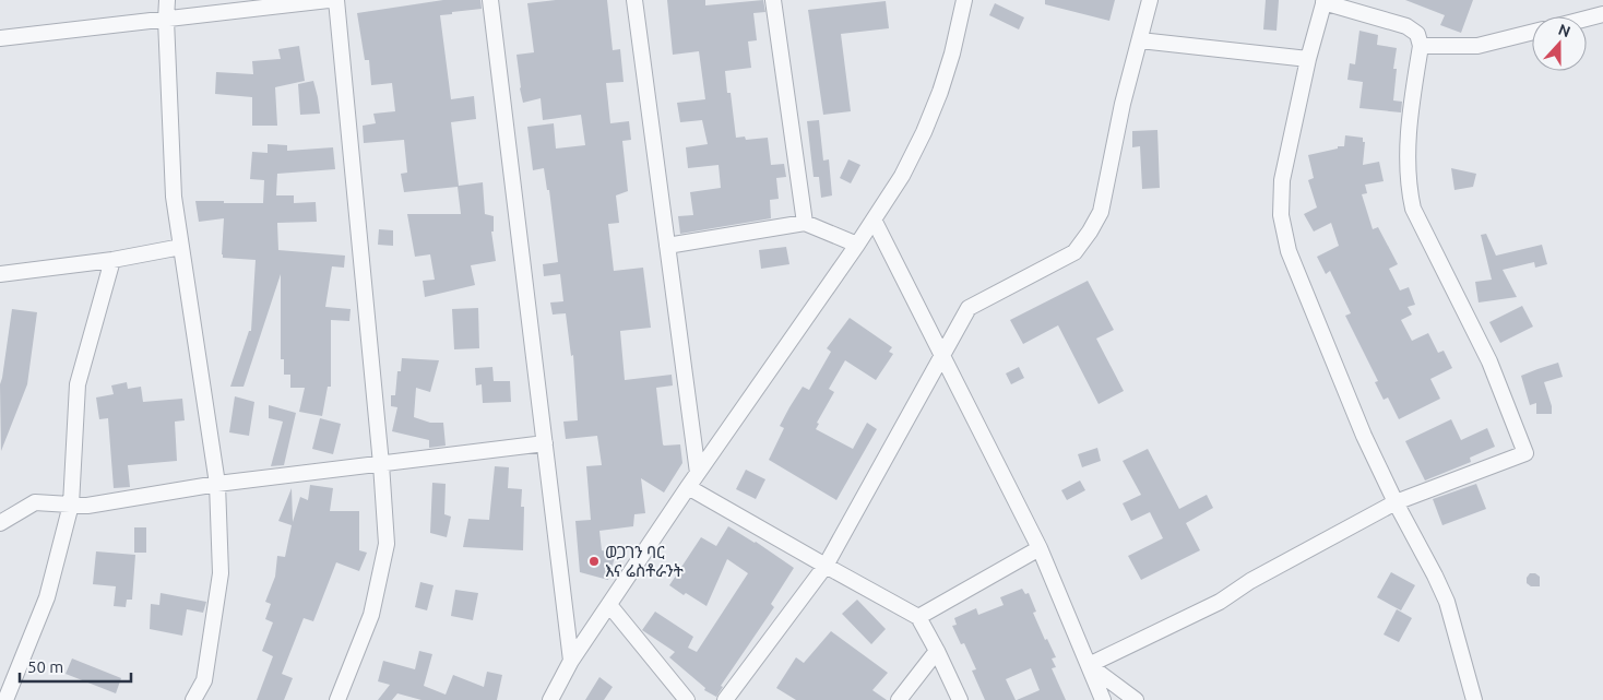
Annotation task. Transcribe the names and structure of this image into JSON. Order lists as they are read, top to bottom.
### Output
{
  "places": ["ወጋገን ባር እና ሬስቶራንት"],
  "scale_bar": "50 m",
  "north": "top"
}
